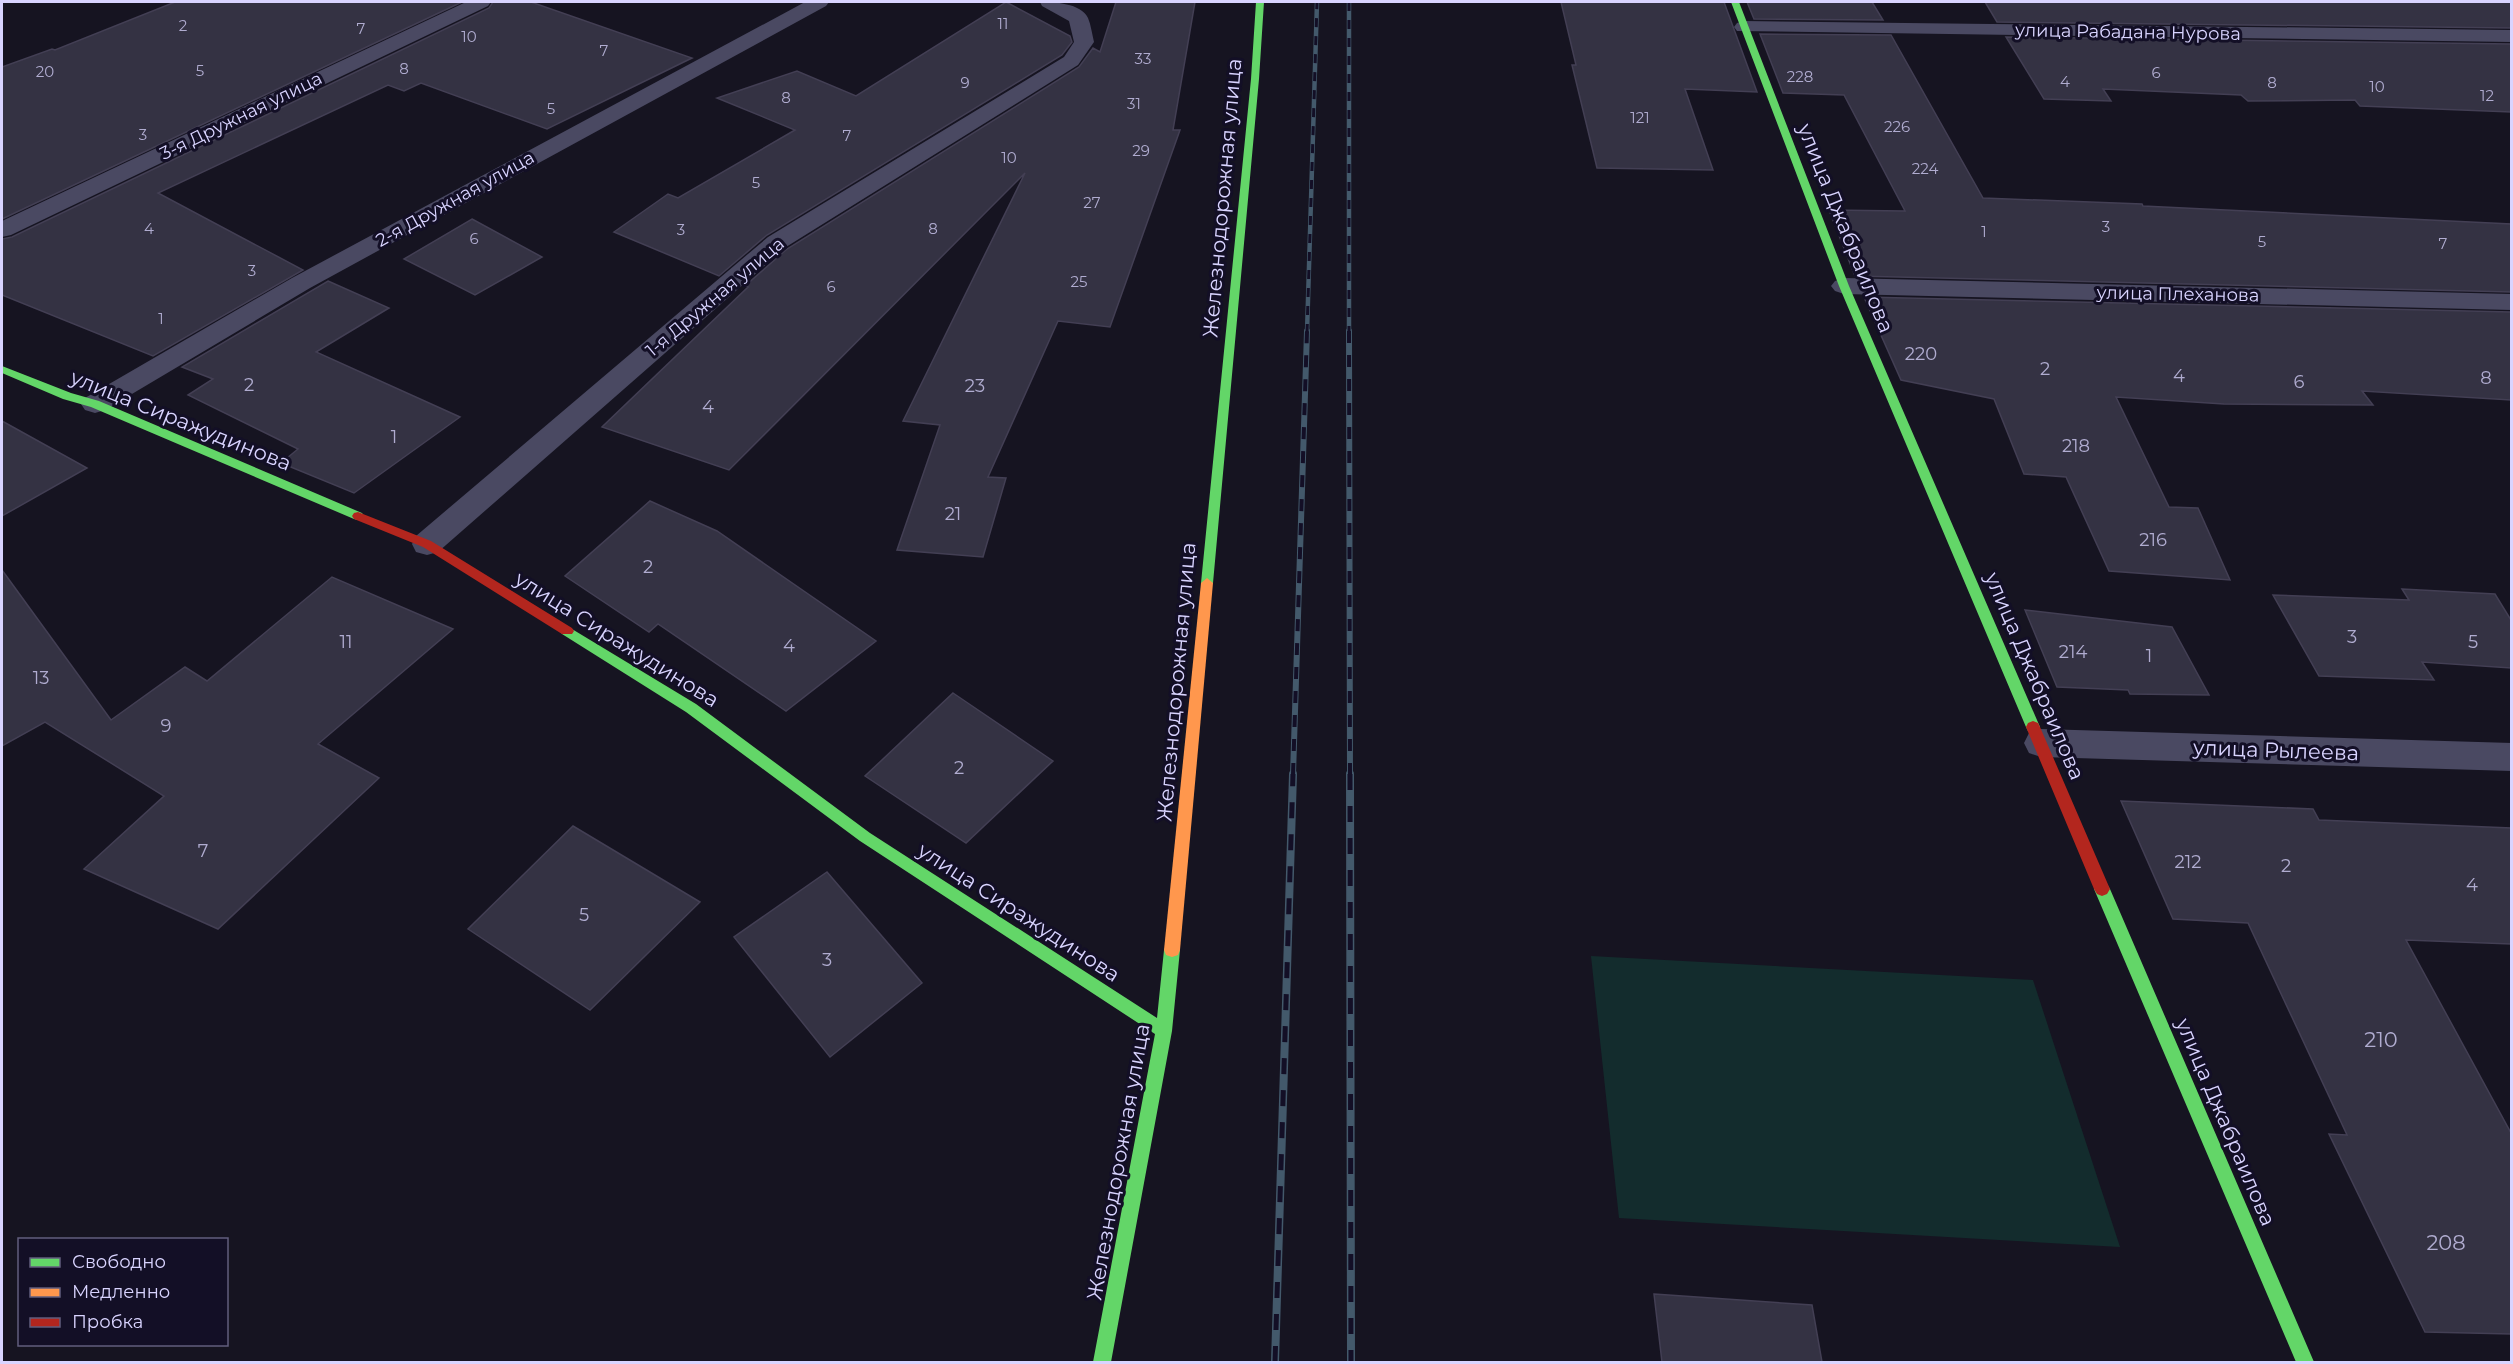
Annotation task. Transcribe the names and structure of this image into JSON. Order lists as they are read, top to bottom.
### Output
{
  "streets": {
    "street": [
      "улица Рабадана Нурова",
      "3-я Дружная улица",
      "Железнодорожная улица",
      "2-я Дружная улица",
      "улица Джабраилова",
      "улица Плеханова",
      "1-я Дружная улица",
      "улица Сиражудинова",
      "улица Рылеева"
    ]
  },
  "crossings": [
    ["улица Рабадана Нурова", "улица Джабраилова"],
    ["Железнодорожная улица", "улица Сиражудинова"],
    ["2-я Дружная улица", "улица Сиражудинова"],
    ["улица Джабраилова", "улица Плеханова"],
    ["улица Джабраилова", "улица Рылеева"],
    ["1-я Дружная улица", "улица Сиражудинова"]
  ],
  "house_numbers": [
    "11",
    "2",
    "7",
    "10",
    "7",
    "33",
    "8",
    "5",
    "20",
    "6",
    "228",
    "4",
    "9",
    "8",
    "10",
    "12",
    "8",
    "31",
    "5",
    "121",
    "226",
    "3",
    "7",
    "29",
    "10",
    "224",
    "5",
    "27",
    "3",
    "4",
    "8",
    "3",
    "1",
    "6",
    "5",
    "7",
    "3",
    "25",
    "6",
    "1",
    "220",
    "2",
    "4",
    "8",
    "6",
    "2",
    "23",
    "4",
    "1",
    "218",
    "21",
    "216",
    "2",
    "3",
    "11",
    "5",
    "4",
    "214",
    "1",
    "13",
    "9",
    "2",
    "7",
    "212",
    "2",
    "4",
    "5",
    "3",
    "210",
    "208"
  ],
  "legend": ["Свободно", "Медленно", "Пробка"]
}
